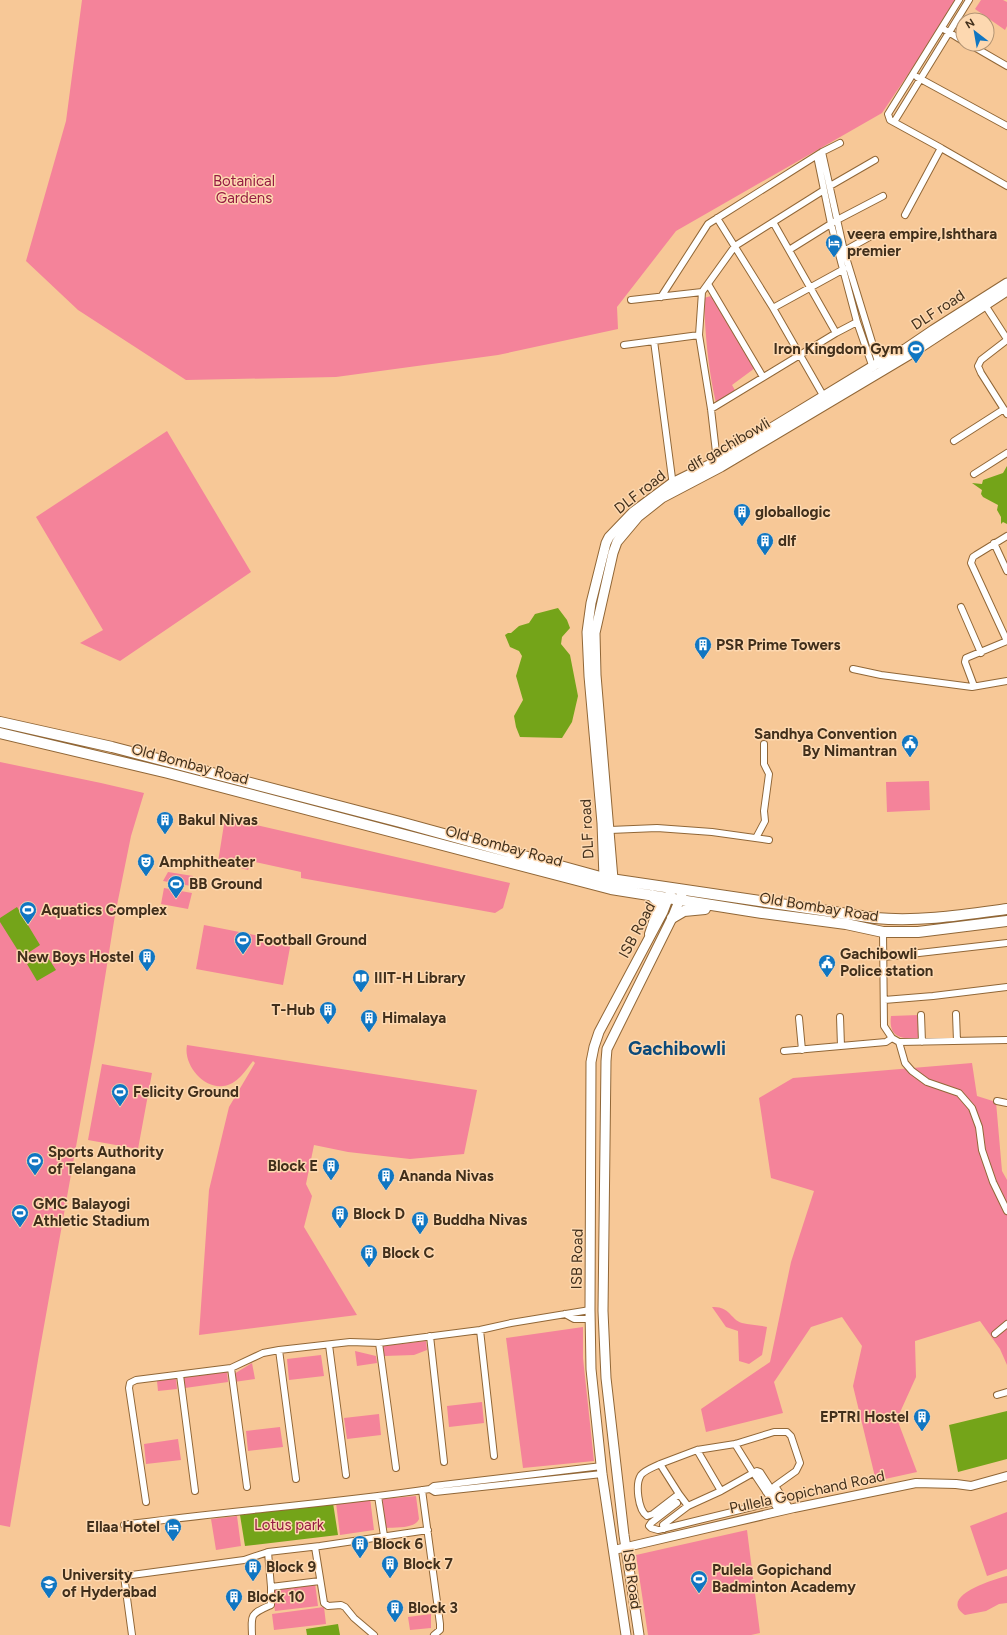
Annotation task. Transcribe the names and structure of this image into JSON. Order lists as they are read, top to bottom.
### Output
{
  "streets": {
    "main road": [
      "DLF road",
      "dlf gachibowli",
      "Old Bombay Road",
      "ISB Road"
    ],
    "street": ["Pullela Gopichand Road"]
  },
  "crossings": [
    ["DLF road", "dlf gachibowli"],
    ["DLF road", "Old Bombay Road"],
    ["dlf gachibowli", "Old Bombay Road"],
    ["Old Bombay Road", "ISB Road"],
    ["ISB Road", "Pullela Gopichand Road"]
  ],
  "districts": ["Gachibowli"],
  "parks": ["Botanical Gardens", "Lotus park"],
  "places": {
    "hotel": ["veera empire,Ishthara premier", "Ellaa Hotel"],
    "sports": [
      "Iron Kingdom Gym",
      "BB Ground",
      "Aquatics Complex",
      "Football Ground",
      "Felicity Ground",
      "Sports Authority of Telangana",
      "GMC Balayogi Athletic Stadium",
      "Pulela Gopichand Badminton Academy"
    ],
    "building": [
      "globallogic",
      "dlf",
      "PSR Prime Towers",
      "Bakul Nivas",
      "New Boys Hostel",
      "T-Hub",
      "Himalaya",
      "Block E",
      "Ananda Nivas",
      "Block D",
      "Buddha Nivas",
      "Block C",
      "EPTRI Hostel",
      "Block 6",
      "Block 7",
      "Block 9",
      "Block 10",
      "Block 3"
    ],
    "public building": ["Sandhya Convention By Nimantran", "Gachibowli Police station"],
    "theatre": ["Amphitheater"],
    "library": ["IIIT-H Library"],
    "school or university": ["University of Hyderabad"]
  },
  "north": "top left"
}
